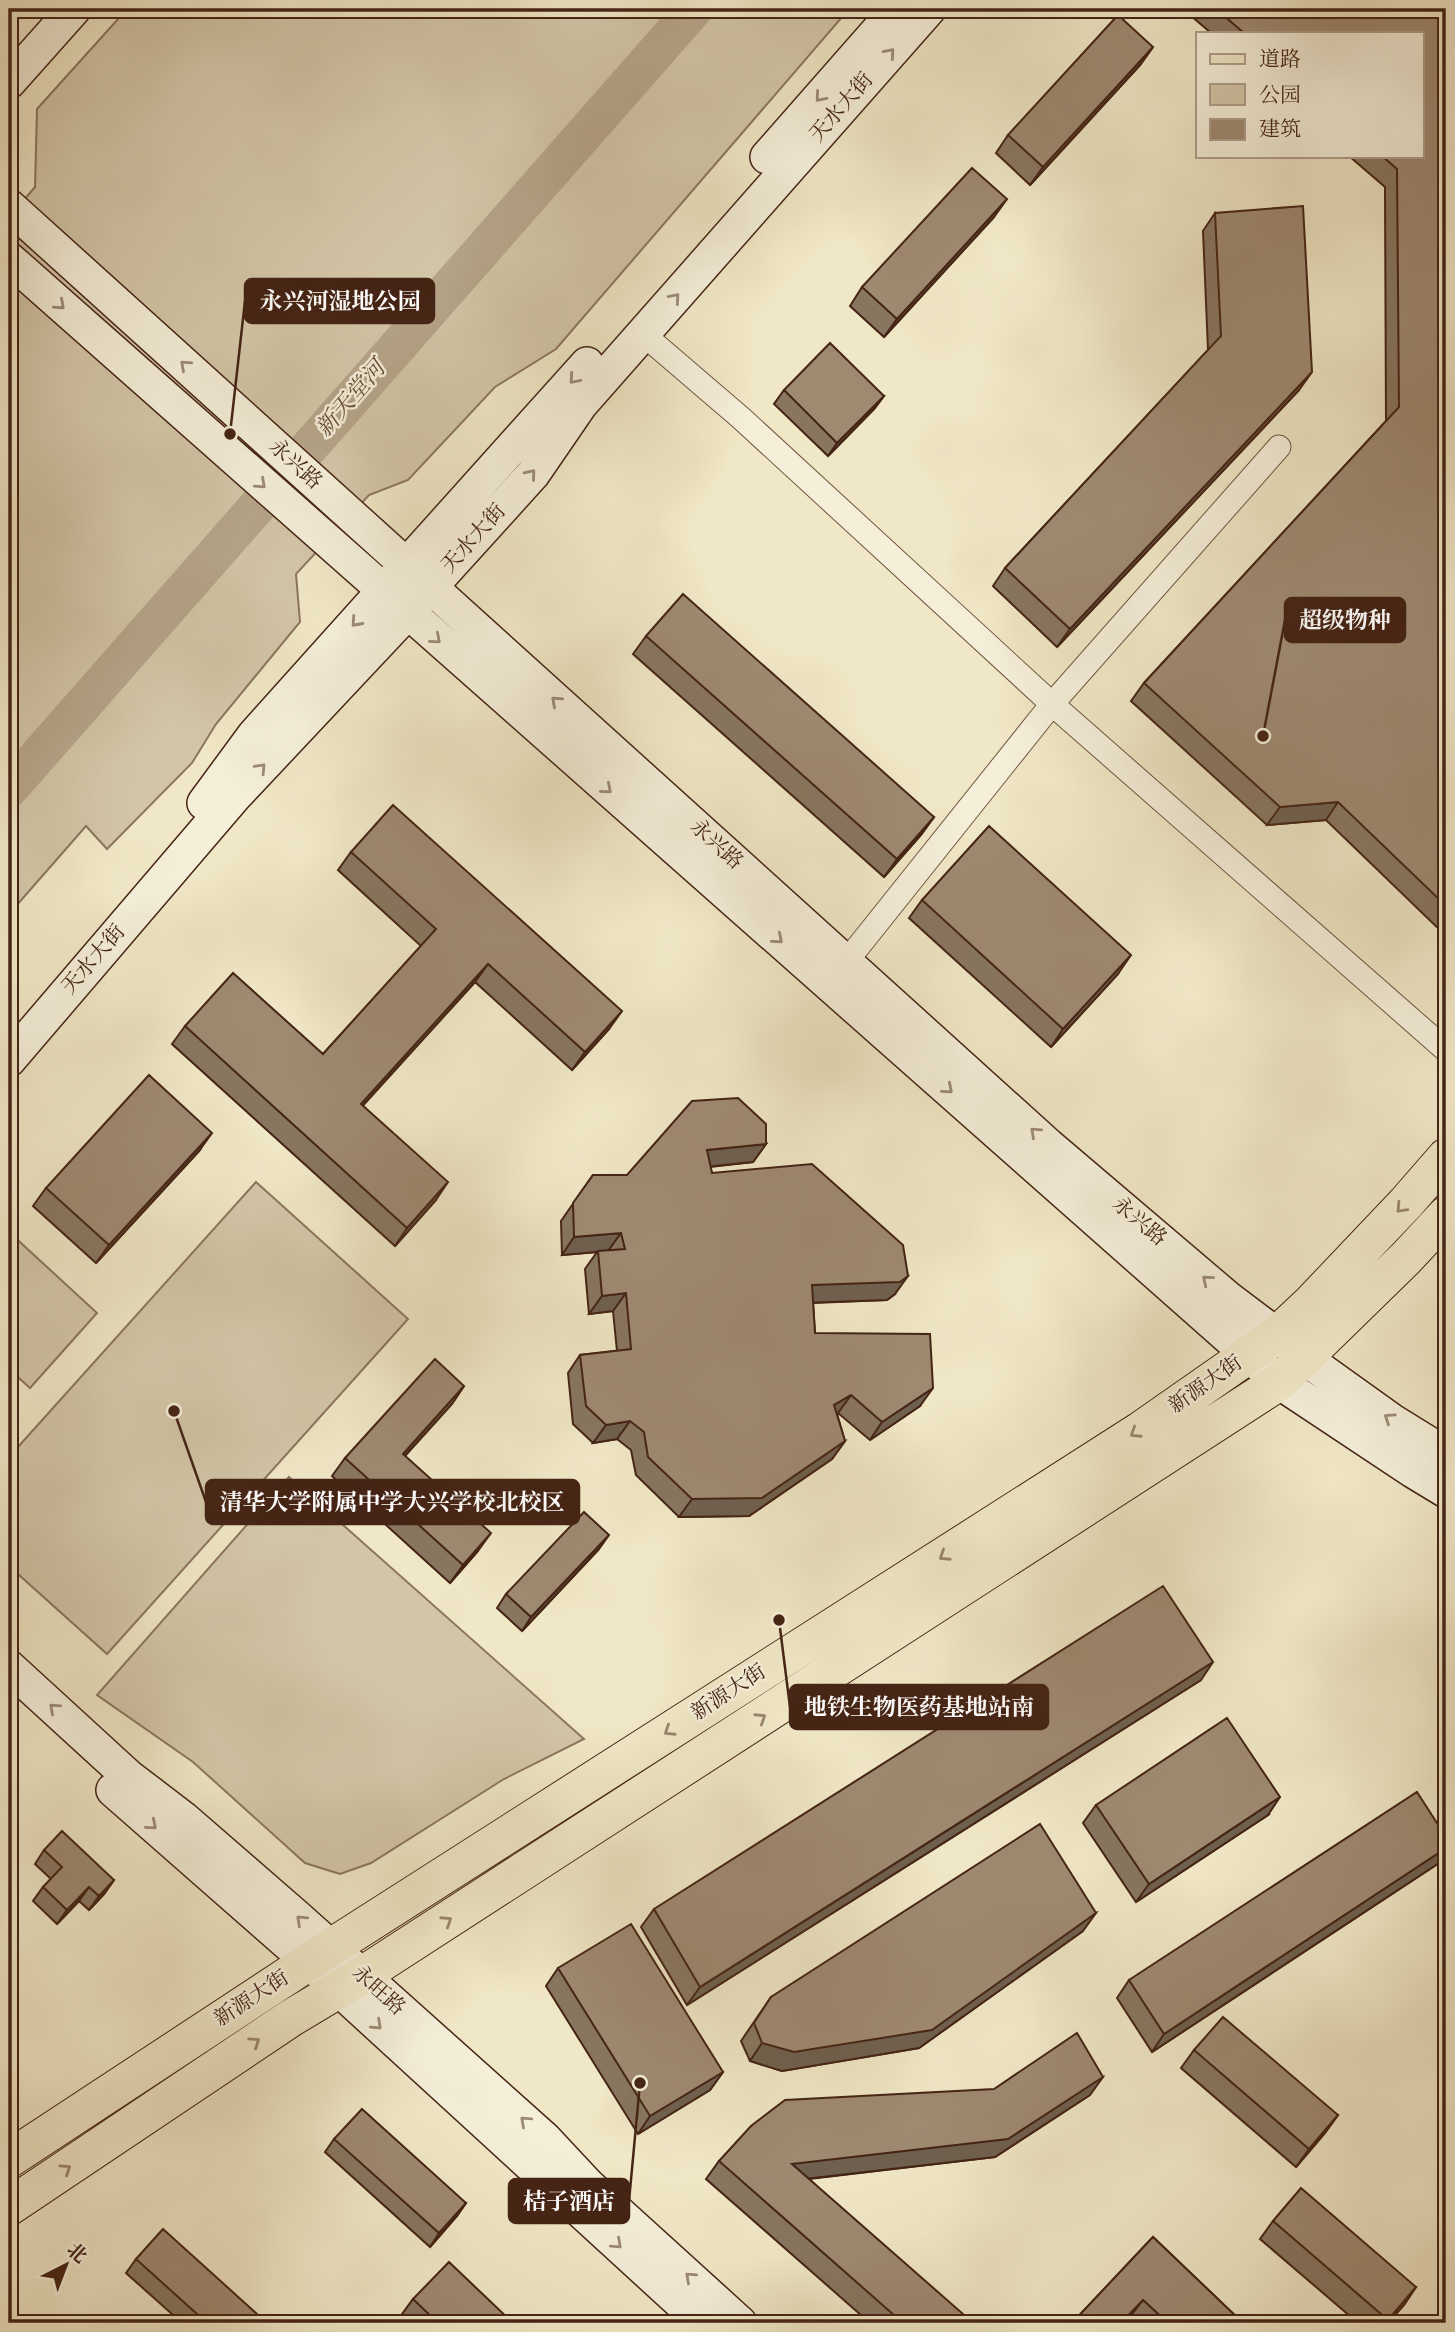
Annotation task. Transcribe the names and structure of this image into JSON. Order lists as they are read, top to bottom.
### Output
{
  "streets": {
    "main road": [
      "天水大街",
      "永兴路",
      "新源大街",
      "永旺路"
    ]
  },
  "crossings": [
    ["天水大街", "永兴路"],
    ["永兴路", "新源大街"],
    ["新源大街", "永旺路"]
  ],
  "water": ["新天堂河"],
  "places": [
    "永兴河湿地公园",
    "超级物种",
    "清华大学附属中学大兴学校北校区",
    "地铁生物医药基地站南",
    "桔子酒店"
  ],
  "legend": ["道路", "公园", "建筑"],
  "north": "top right"
}
